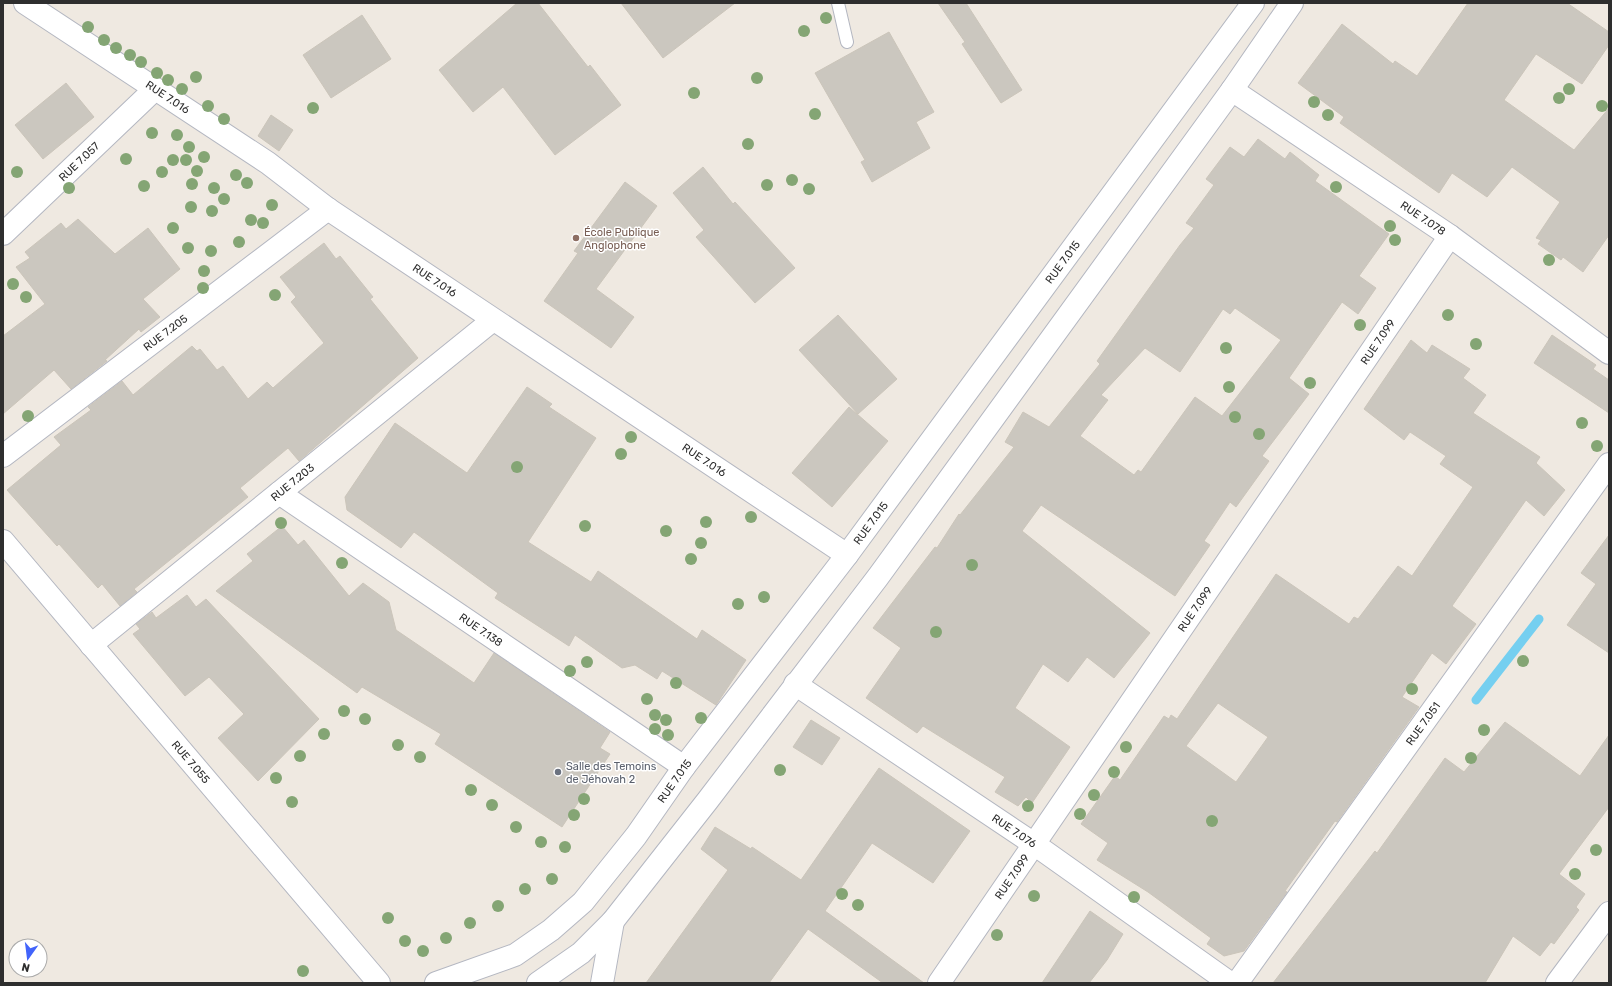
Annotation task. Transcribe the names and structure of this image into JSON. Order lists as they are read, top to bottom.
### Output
{
  "streets": {
    "street": [
      "RUE 7.016",
      "RUE 7.057",
      "RUE 7.078",
      "RUE 7.015",
      "RUE 7.205",
      "RUE 7.099",
      "RUE 7.203",
      "RUE 7.138",
      "RUE 7.051",
      "RUE 7.055",
      "RUE 7.076"
    ]
  },
  "crossings": [
    ["RUE 7.016", "RUE 7.057"],
    ["RUE 7.016", "RUE 7.015"],
    ["RUE 7.016", "RUE 7.205"],
    ["RUE 7.016", "RUE 7.203"],
    ["RUE 7.078", "RUE 7.099"],
    ["RUE 7.015", "RUE 7.138"],
    ["RUE 7.099", "RUE 7.076"],
    ["RUE 7.203", "RUE 7.138"],
    ["RUE 7.203", "RUE 7.055"]
  ],
  "places": ["École Publique Anglophone", "Salle des Temoins de Jéhovah 2"],
  "north": "bottom"
}
